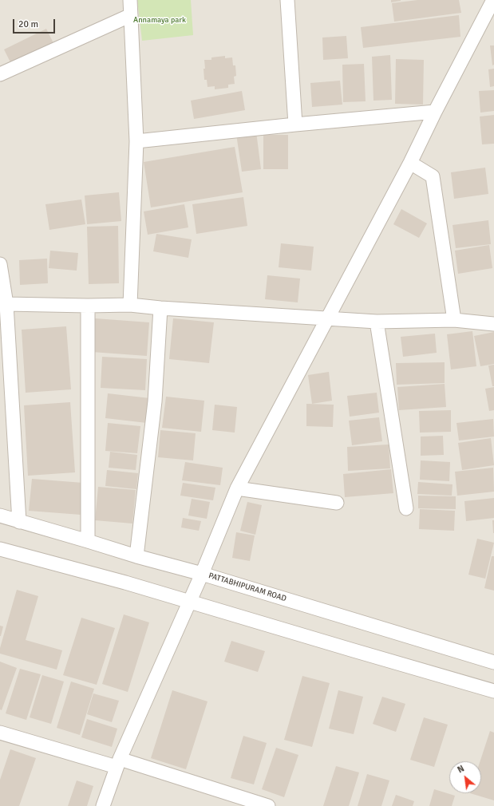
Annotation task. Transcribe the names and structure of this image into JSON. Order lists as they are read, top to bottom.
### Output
{
  "streets": {
    "street": ["PATTABHIPURAM ROAD"]
  },
  "parks": ["Annamaya park"],
  "scale_bar": "20 m",
  "north": "top left"
}
